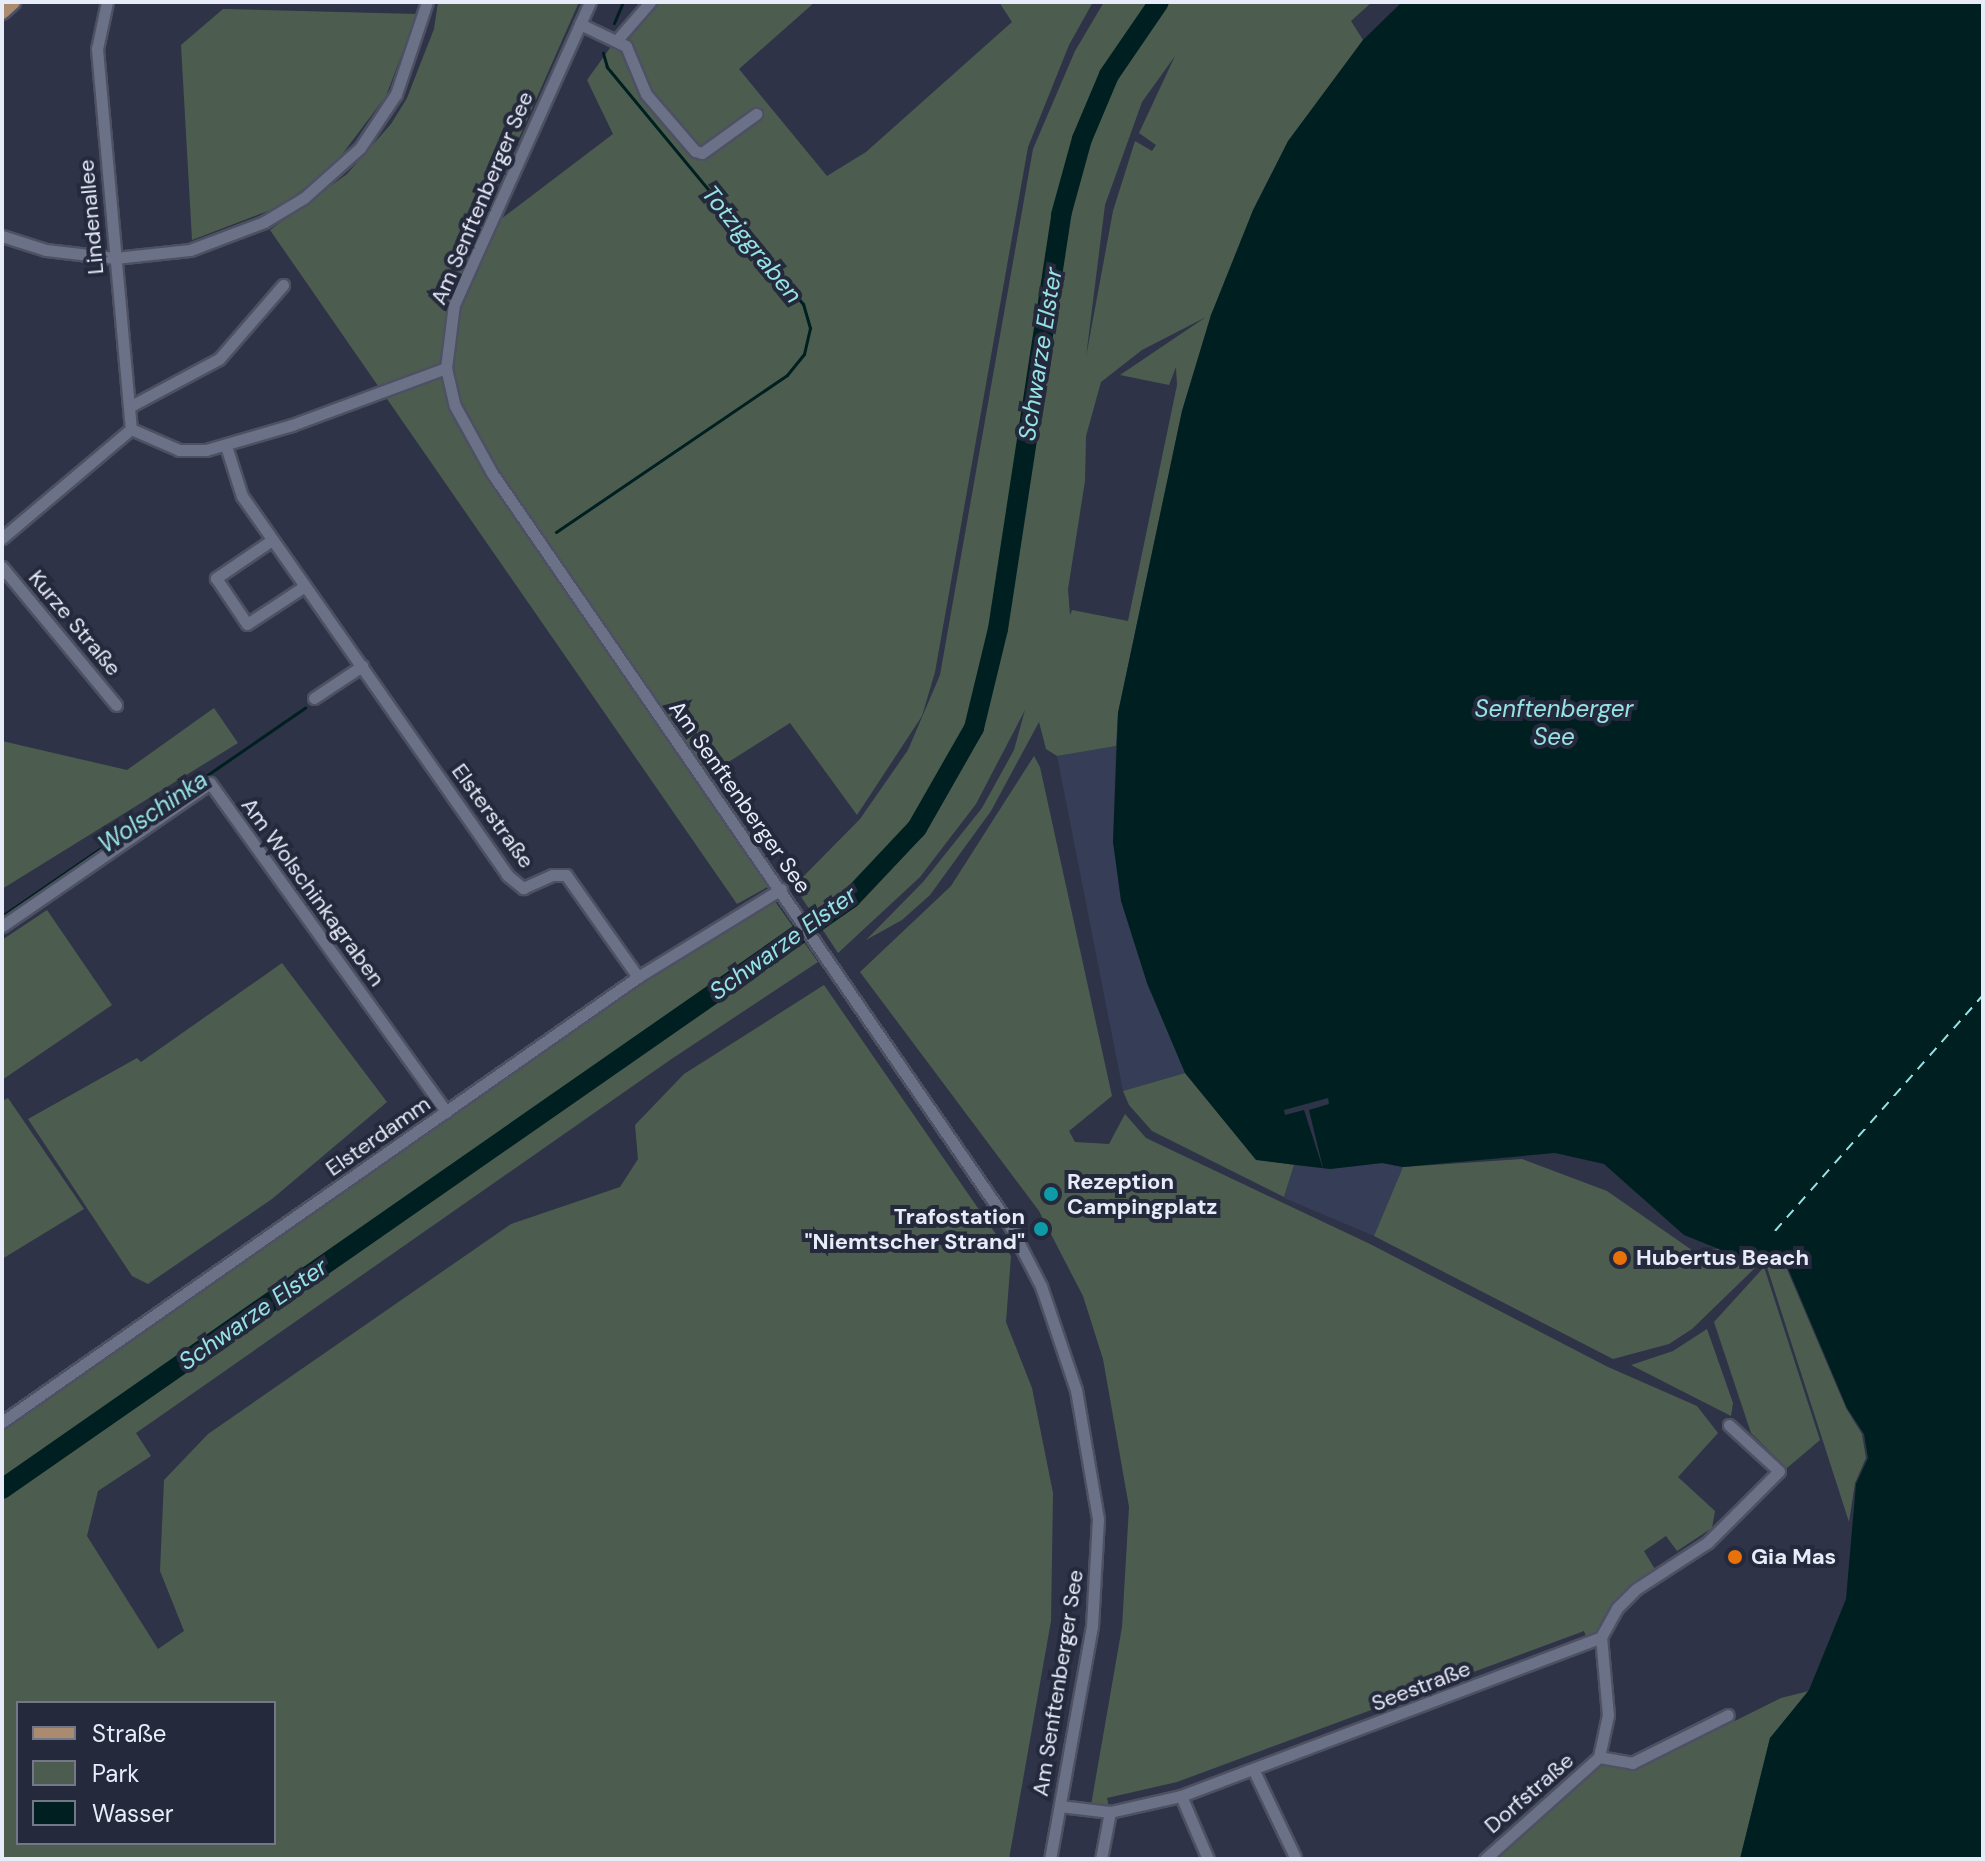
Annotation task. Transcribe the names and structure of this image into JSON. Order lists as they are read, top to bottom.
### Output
{
  "streets": {
    "street": [
      "Am Senftenberger See",
      "Lindenallee",
      "Kurze Straße",
      "Elsterstraße",
      "Am Wolschinkagraben",
      "Elsterdamm",
      "Seestraße",
      "Dorfstraße"
    ]
  },
  "crossings": [
    ["Am Senftenberger See", "Elsterdamm"],
    ["Am Senftenberger See", "Seestraße"],
    ["Elsterstraße", "Elsterdamm"],
    ["Am Wolschinkagraben", "Elsterdamm"],
    ["Seestraße", "Dorfstraße"]
  ],
  "water": [
    "Totziggraben",
    "Schwarze Elster",
    "Senftenberger See",
    "Wolschinka"
  ],
  "places": [
    "Rezeption Campingplatz",
    "Trafostation \"Niemtscher Strand\"",
    "Hubertus Beach",
    "Gia Mas"
  ],
  "legend": ["Straße", "Park", "Wasser"]
}
